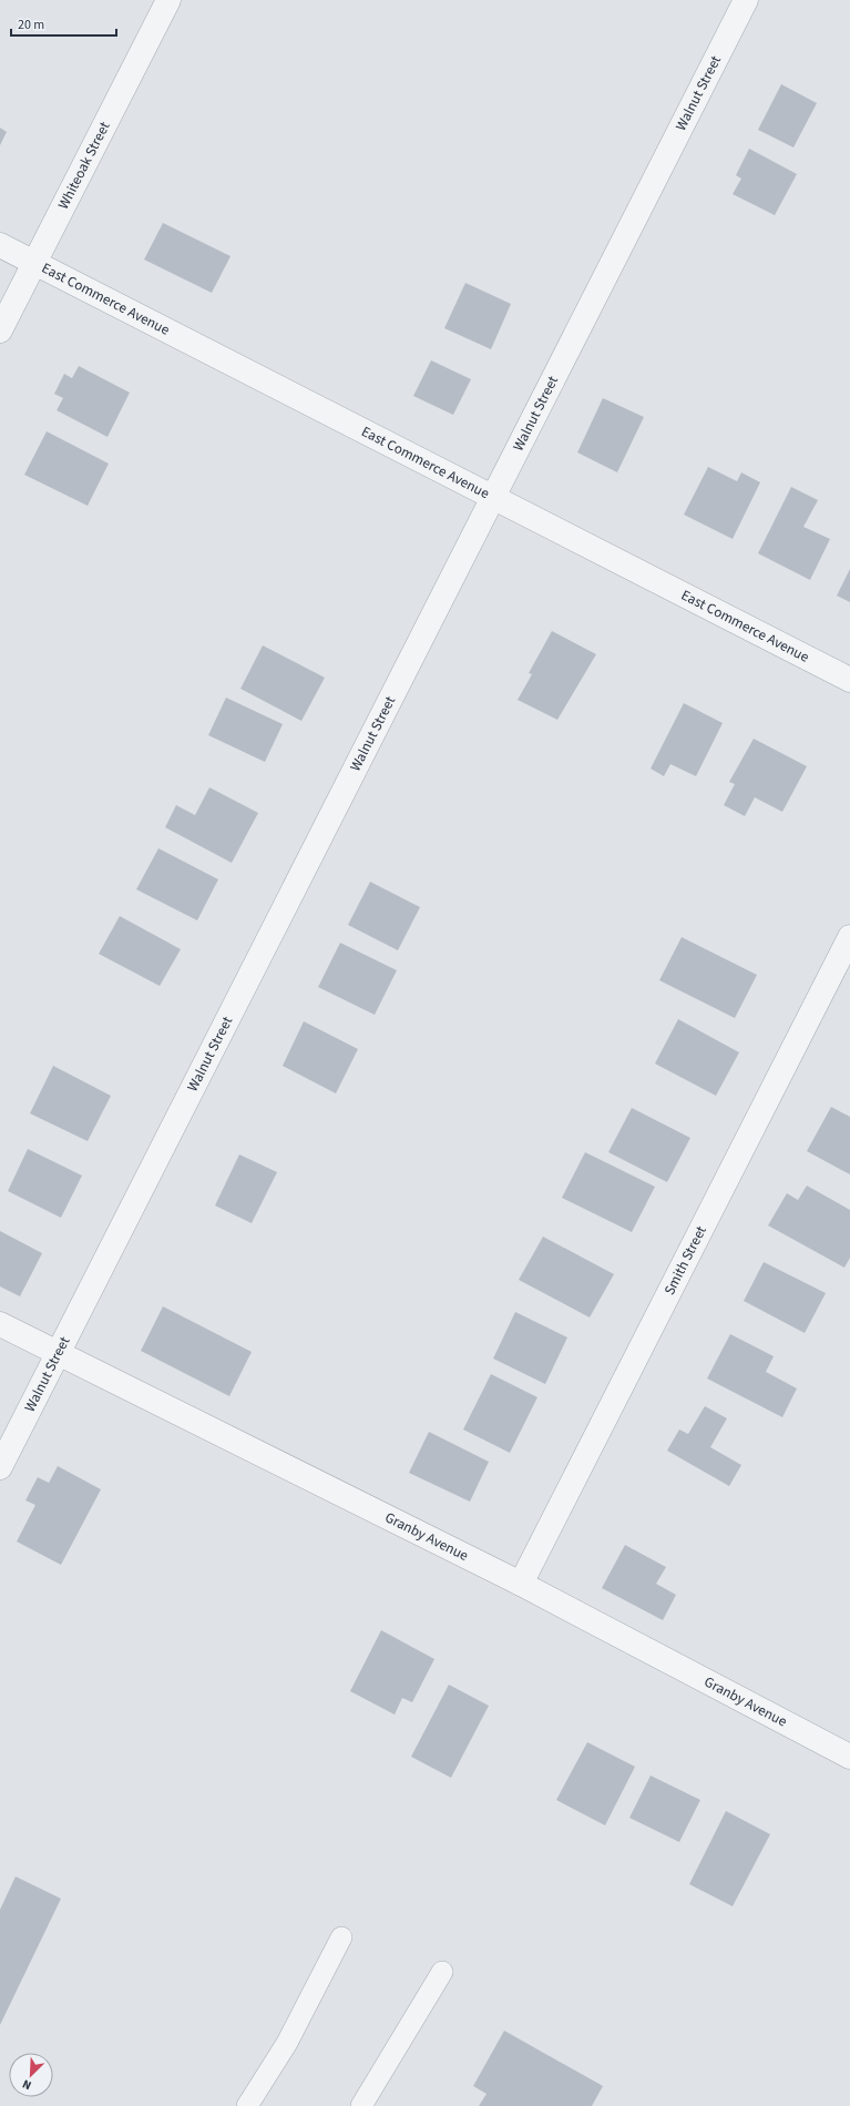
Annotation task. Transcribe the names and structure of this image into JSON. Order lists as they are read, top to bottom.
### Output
{
  "streets": {
    "street": [
      "Walnut Street",
      "Whiteoak Street",
      "East Commerce Avenue",
      "Smith Street",
      "Granby Avenue"
    ]
  },
  "crossings": [
    ["Walnut Street", "East Commerce Avenue"],
    ["Walnut Street", "Granby Avenue"],
    ["Whiteoak Street", "East Commerce Avenue"],
    ["Smith Street", "Granby Avenue"]
  ],
  "scale_bar": "20 m",
  "north": "bottom left"
}
